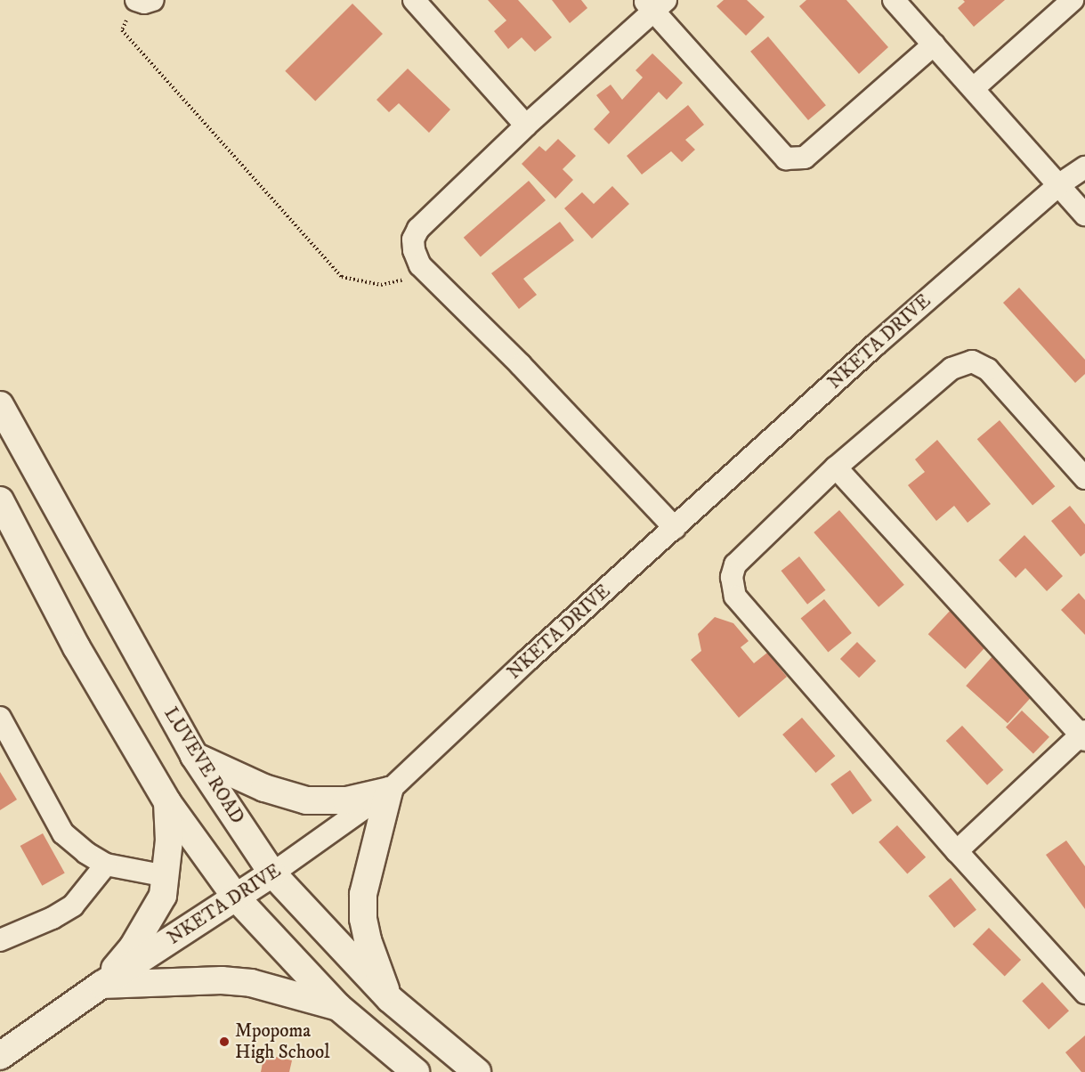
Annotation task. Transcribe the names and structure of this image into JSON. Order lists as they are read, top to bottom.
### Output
{
  "streets": {
    "street": ["NKETA DRIVE", "LUVEVE ROAD"]
  },
  "crossings": [
    ["NKETA DRIVE", "LUVEVE ROAD"]
  ],
  "places": ["Mpopoma High School"]
}
